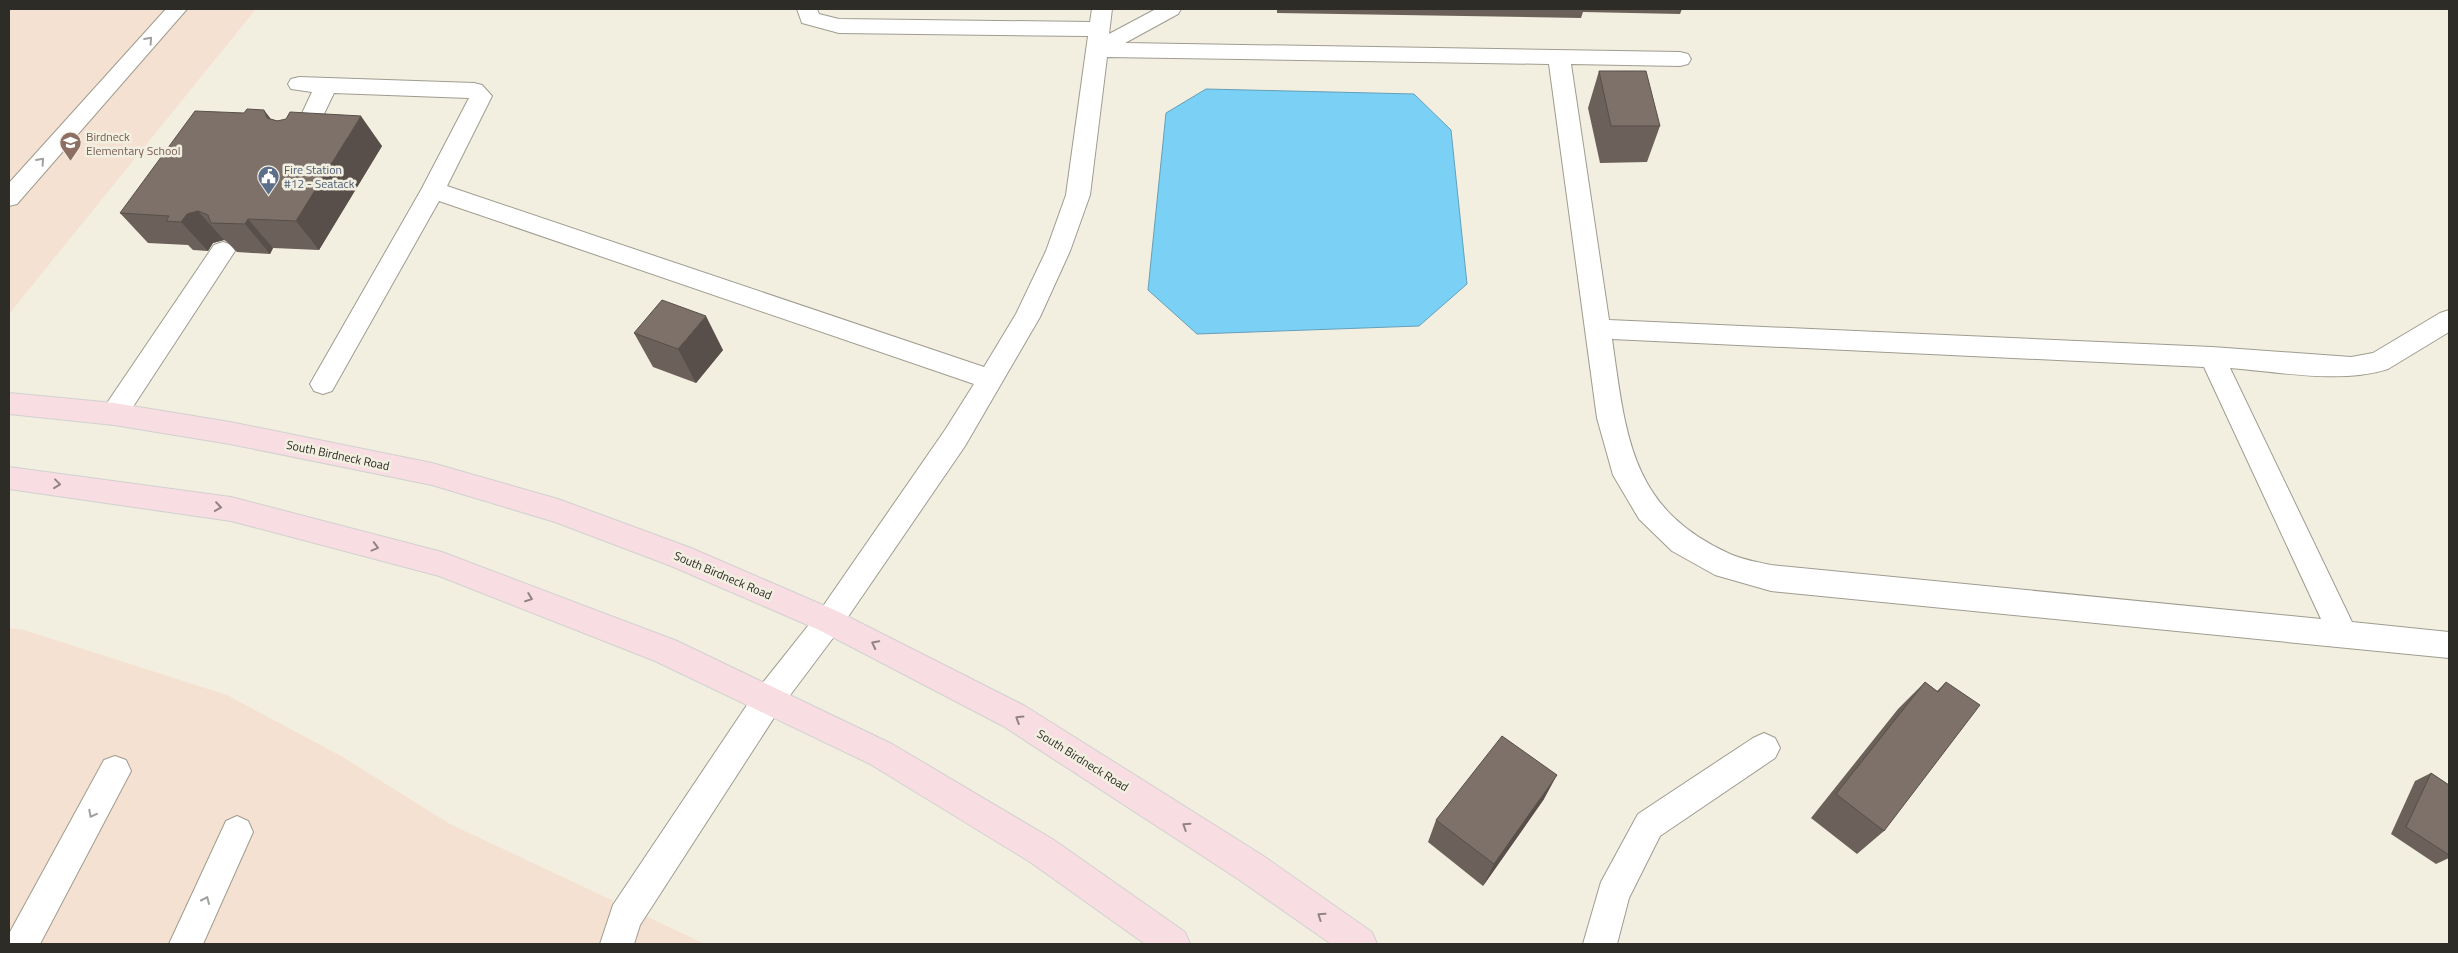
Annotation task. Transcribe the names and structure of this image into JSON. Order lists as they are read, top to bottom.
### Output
{
  "streets": {
    "main road": ["South Birdneck Road"]
  },
  "places": {
    "school or university": ["Birdneck Elementary School"],
    "public building": ["Fire Station #12 - Seatack"]
  }
}
